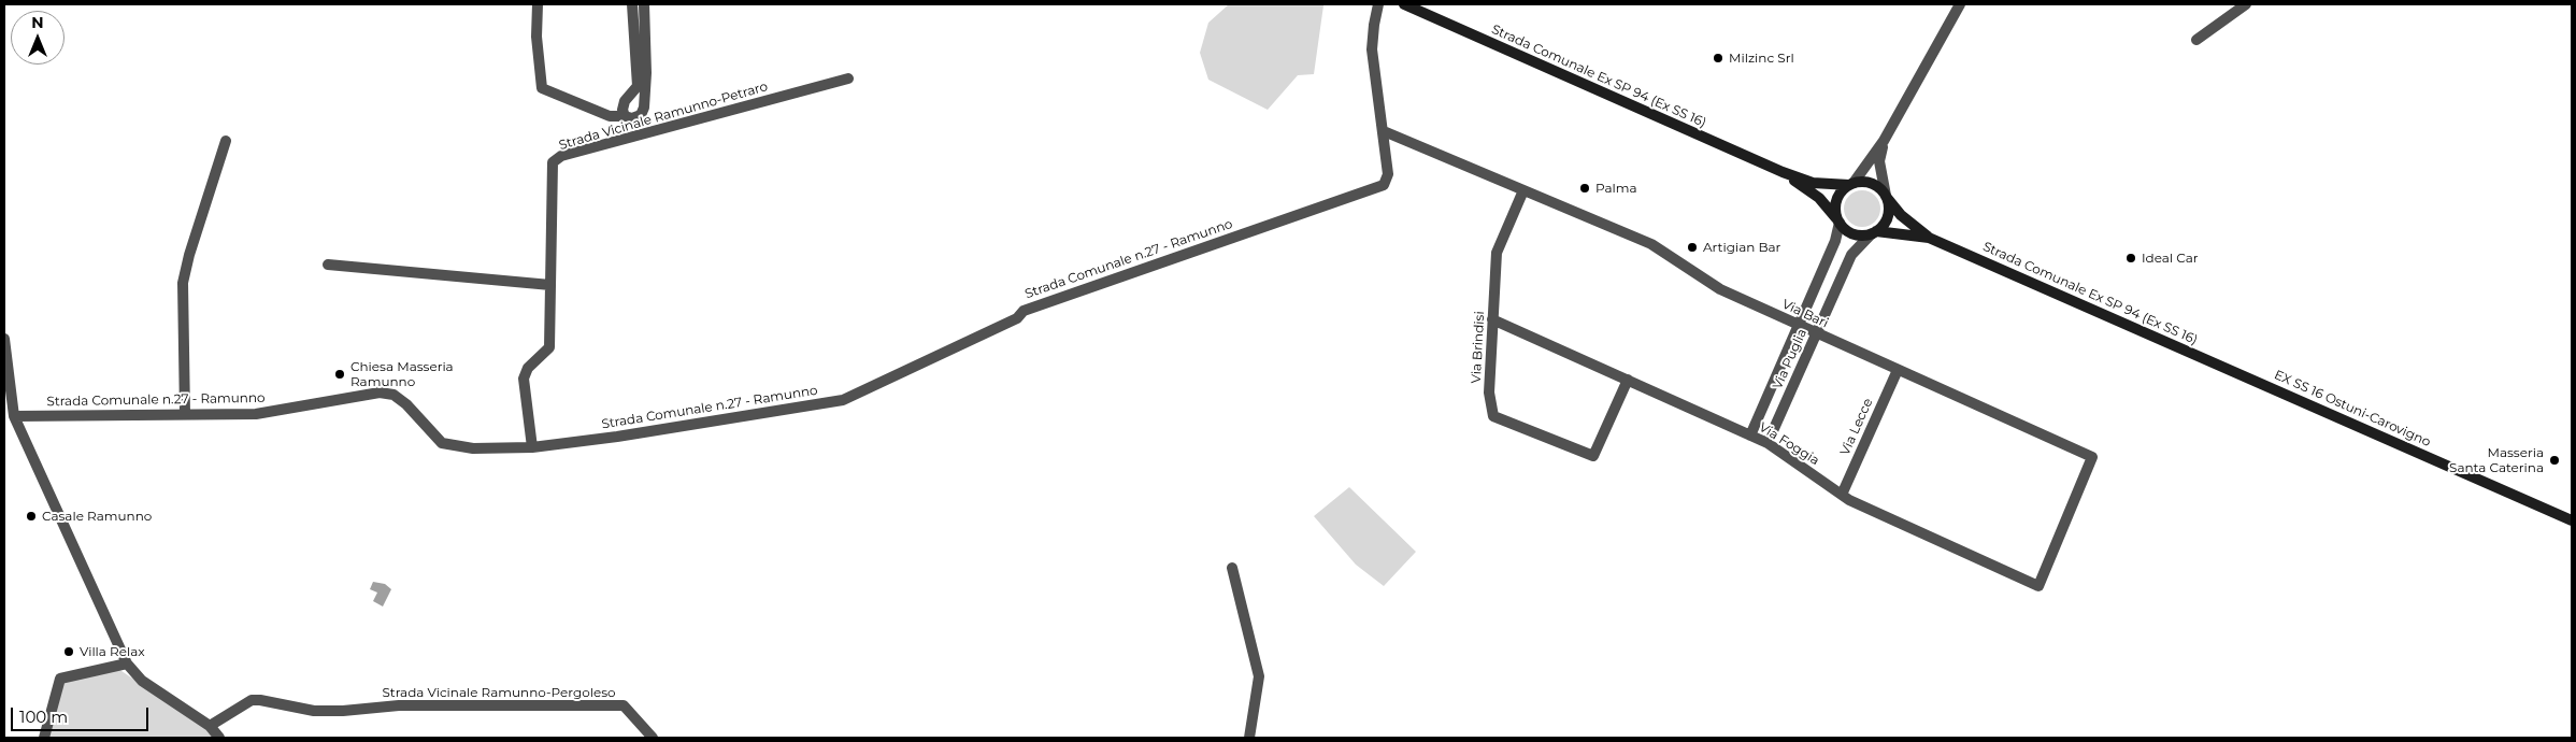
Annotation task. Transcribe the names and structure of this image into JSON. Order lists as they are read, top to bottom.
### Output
{
  "streets": {
    "main road": ["Strada Comunale Ex SP 94 (Ex SS 16)", "EX SS 16 Ostuni-Carovigno"],
    "street": [
      "Strada Vicinale Ramunno-Petraro",
      "Strada Comunale n.27 - Ramunno",
      "Via Bari",
      "Via Brindisi",
      "Via Puglia",
      "Via Lecce",
      "Via Foggia",
      "Strada Vicinale Ramunno-Pergoleso"
    ]
  },
  "crossings": [
    ["Strada Comunale Ex SP 94 (Ex SS 16)", "Via Puglia"],
    ["Strada Comunale Ex SP 94 (Ex SS 16)", "EX SS 16 Ostuni-Carovigno"],
    ["Strada Vicinale Ramunno-Petraro", "Strada Comunale n.27 - Ramunno"],
    ["Strada Comunale n.27 - Ramunno", "Via Bari"],
    ["Via Bari", "Via Brindisi"],
    ["Via Bari", "Via Puglia"],
    ["Via Bari", "Via Lecce"],
    ["Via Bari", "Via Foggia"],
    ["Via Brindisi", "Via Foggia"],
    ["Via Puglia", "Via Foggia"],
    ["Via Lecce", "Via Foggia"]
  ],
  "places": [
    "Milzinc Srl",
    "Palma",
    "Artigian Bar",
    "Ideal Car",
    "Chiesa Masseria Ramunno",
    "Masseria Santa Caterina",
    "Casale Ramunno",
    "Villa Relax"
  ],
  "scale_bar": "100 m",
  "north": "top"
}
